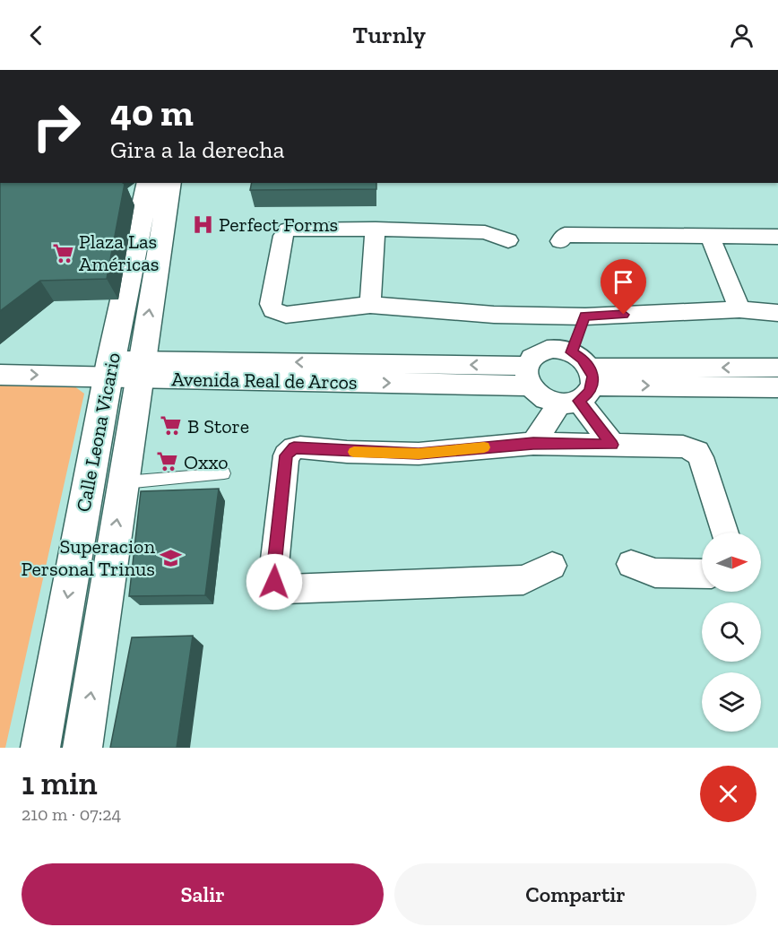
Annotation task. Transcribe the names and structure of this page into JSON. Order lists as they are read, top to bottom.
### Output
{
  "streets": {
    "main road": ["Calle Leona Vicario"],
    "street": ["Avenida Real de Arcos"]
  },
  "crossings": [
    ["Avenida Real de Arcos", "Calle Leona Vicario"]
  ],
  "places": {
    "hospital": ["Perfect Forms"],
    "supermarket": ["Plaza Las Américas", "B Store", "Oxxo"],
    "school or university": ["Superacion Personal Trinus"]
  },
  "north": "right",
  "page": {
    "header": "Turnly",
    "turn": ["40 m", "Gira a la derecha"],
    "heading": ["1 min", "210 m · 07:24"],
    "buttons": ["Salir", "Compartir"]
  }
}
